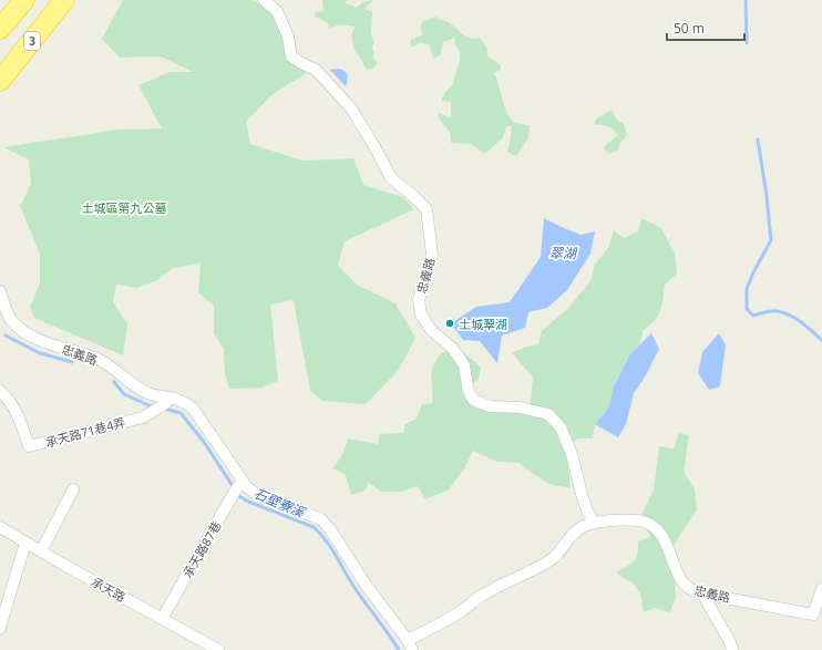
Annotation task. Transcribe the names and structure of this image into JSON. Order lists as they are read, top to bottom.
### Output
{
  "streets": {
    "highway": ["3"],
    "street": [
      "忠義路",
      "承天路71巷4弄",
      "承天路87巷",
      "承天路"
    ]
  },
  "crossings": [
    ["忠義路", "承天路71巷4弄"],
    ["忠義路", "承天路87巷"],
    ["承天路87巷", "承天路"]
  ],
  "water": ["翠湖", "石壁寮溪"],
  "parks": ["土城區第九公墓"],
  "places": ["土城翠湖"],
  "scale_bar": "50 m"
}
